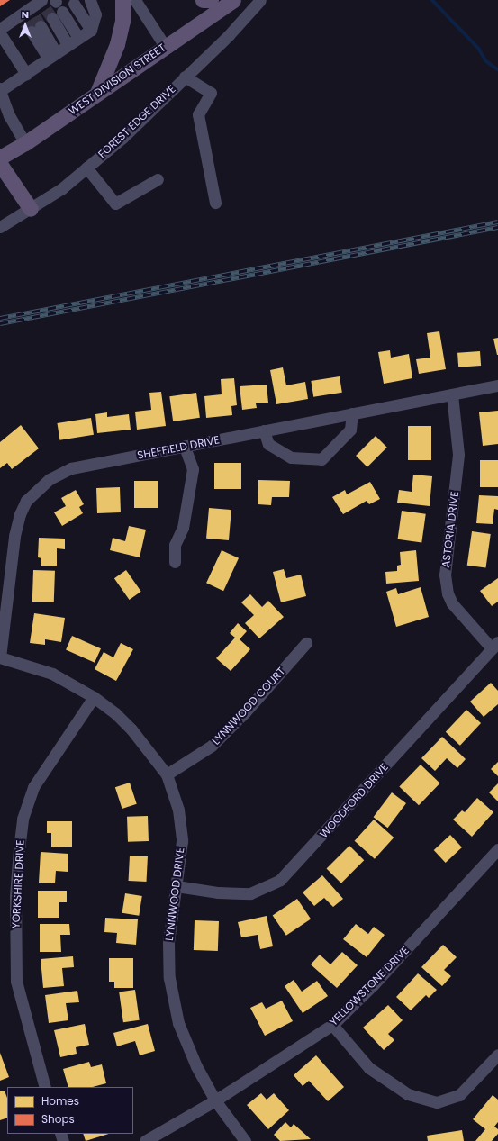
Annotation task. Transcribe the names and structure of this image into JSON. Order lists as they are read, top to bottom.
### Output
{
  "streets": {
    "main road": ["WEST DIVISION STREET"],
    "street": [
      "FOREST EDGE DRIVE",
      "SHEFFIELD DRIVE",
      "ASTORIA DRIVE",
      "LYNNWOOD COURT",
      "WOODFORD DRIVE",
      "YORKSHIRE DRIVE",
      "LYNNWOOD DRIVE",
      "YELLOWSTONE DRIVE"
    ]
  },
  "crossings": [
    ["SHEFFIELD DRIVE", "ASTORIA DRIVE"],
    ["SHEFFIELD DRIVE", "LYNNWOOD DRIVE"],
    ["ASTORIA DRIVE", "WOODFORD DRIVE"],
    ["LYNNWOOD COURT", "LYNNWOOD DRIVE"],
    ["WOODFORD DRIVE", "LYNNWOOD DRIVE"],
    ["YORKSHIRE DRIVE", "LYNNWOOD DRIVE"],
    ["LYNNWOOD DRIVE", "YELLOWSTONE DRIVE"]
  ],
  "legend": ["Homes", "Shops"],
  "north": "top"
}
